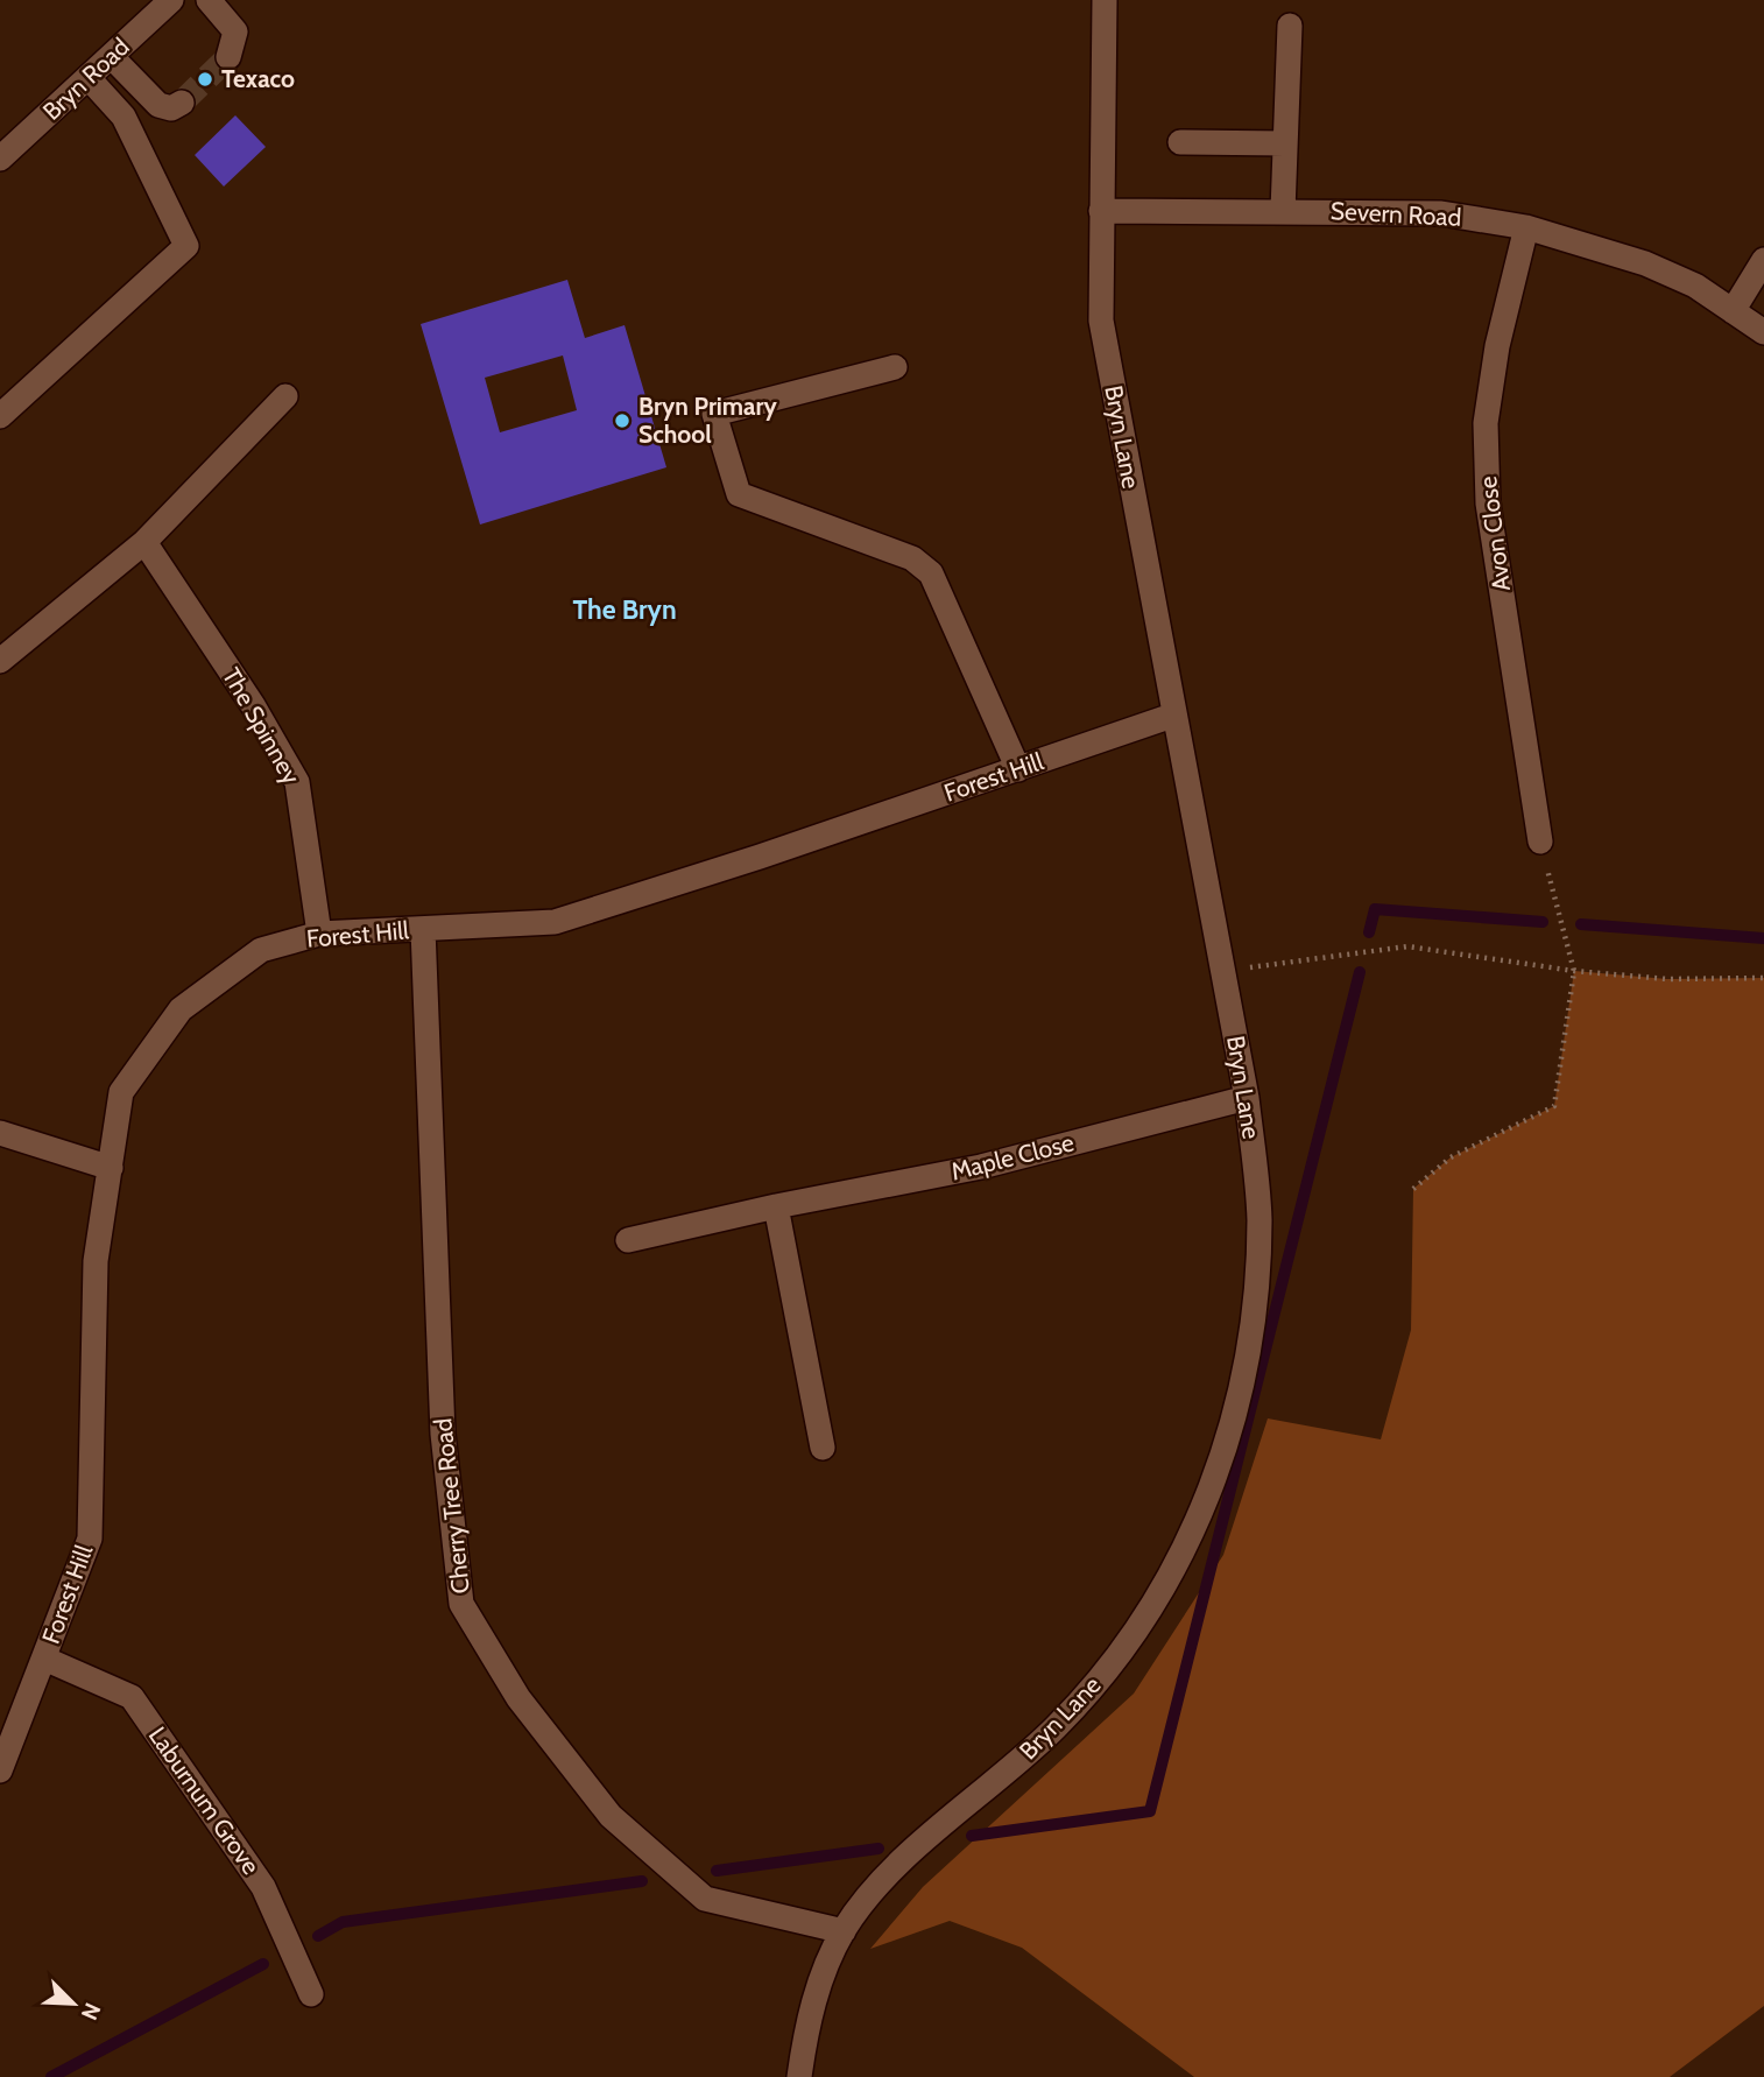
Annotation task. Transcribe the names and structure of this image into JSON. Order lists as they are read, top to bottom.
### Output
{
  "streets": {
    "street": [
      "Bryn Road",
      "Severn Road",
      "Bryn Lane",
      "Avon Close",
      "The Spinney",
      "Forest Hill",
      "Maple Close",
      "Cherry Tree Road",
      "Laburnum Grove"
    ]
  },
  "crossings": [
    ["Severn Road", "Bryn Lane"],
    ["Severn Road", "Avon Close"],
    ["Bryn Lane", "Forest Hill"],
    ["Bryn Lane", "Maple Close"],
    ["Bryn Lane", "Cherry Tree Road"],
    ["The Spinney", "Forest Hill"],
    ["Forest Hill", "Cherry Tree Road"],
    ["Forest Hill", "Laburnum Grove"]
  ],
  "districts": ["The Bryn"],
  "places": ["Texaco", "Bryn Primary School"],
  "north": "bottom right"
}
